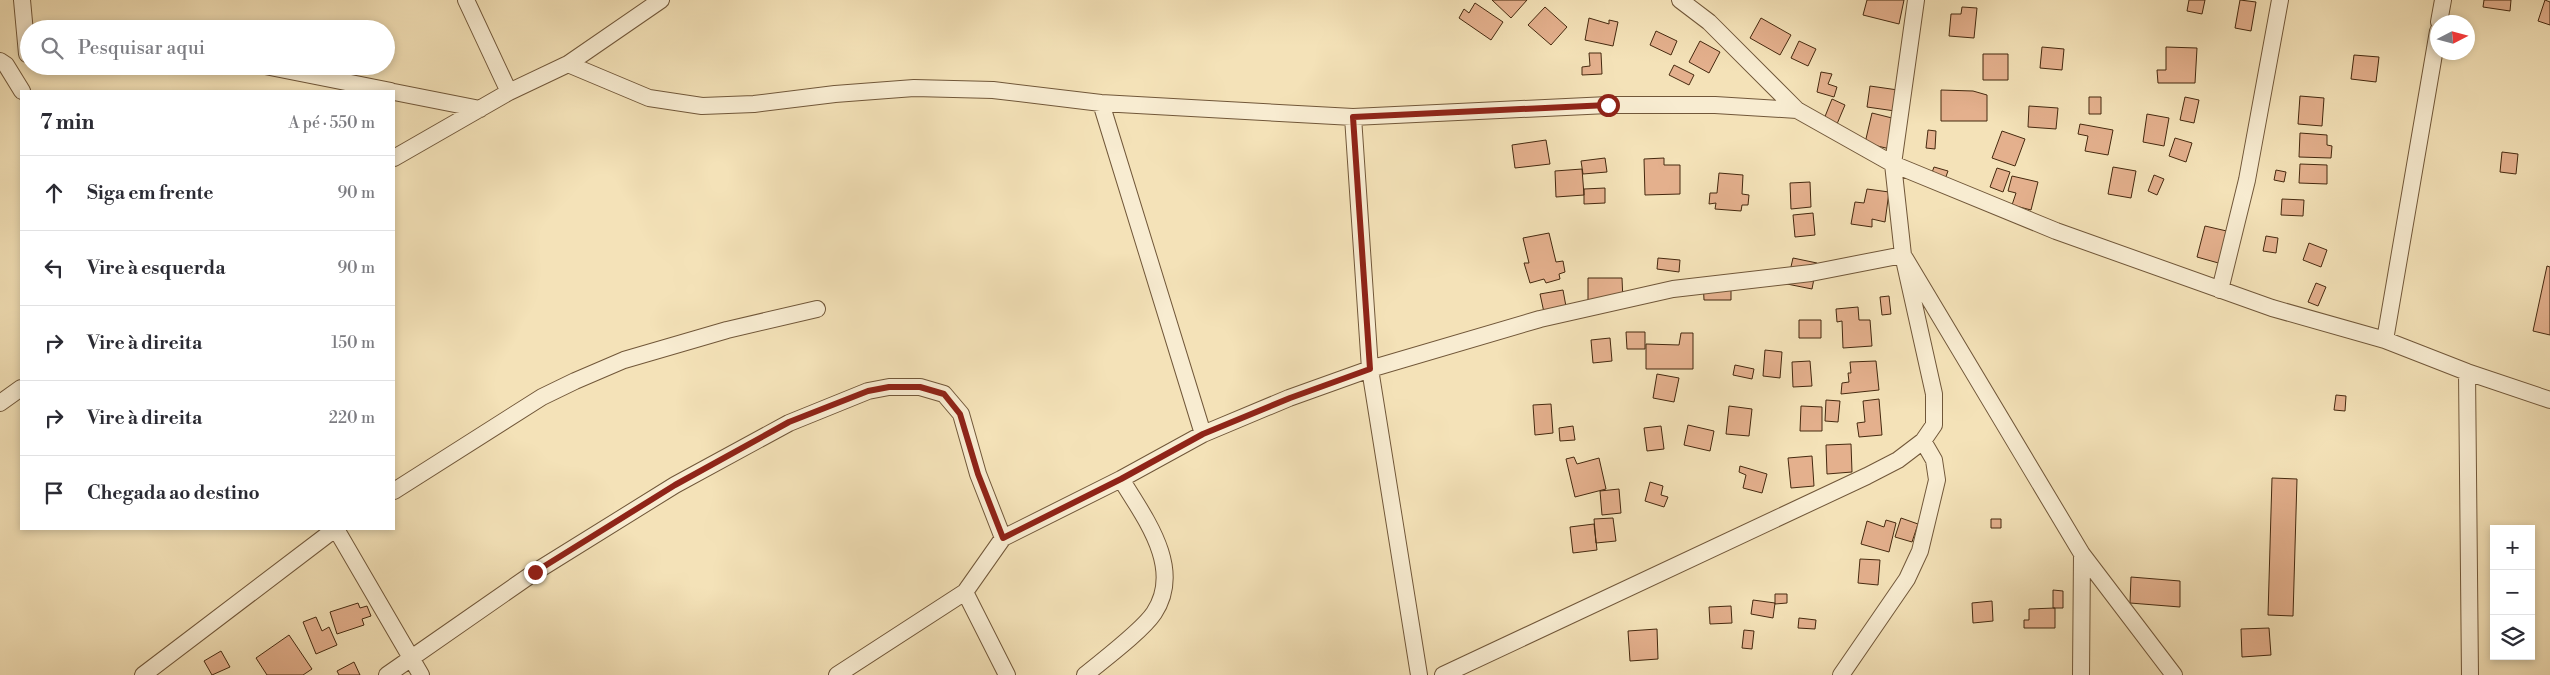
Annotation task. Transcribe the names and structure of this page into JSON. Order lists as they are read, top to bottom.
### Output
{
  "north": "right",
  "page": {
    "search": "Pesquisar aqui",
    "heading": ["7 min", "A pé · 550 m"],
    "list": [
      ["Siga em frente", "90 m"],
      ["Vire à esquerda", "90 m"],
      ["Vire à direita", "150 m"],
      ["Vire à direita", "220 m"],
      "Chegada ao destino"
    ],
    "map_buttons": ["+", "−"]
  }
}
